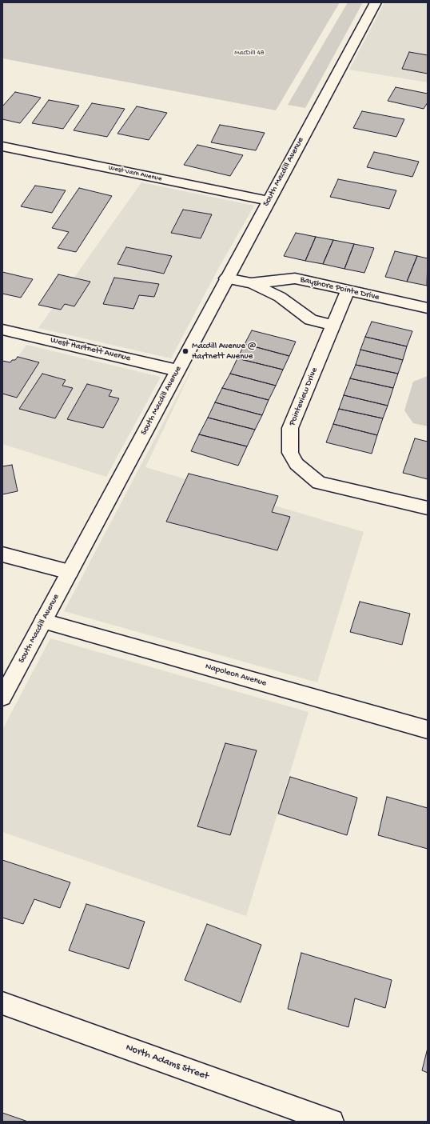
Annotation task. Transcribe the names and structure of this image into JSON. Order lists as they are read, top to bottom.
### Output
{
  "streets": {
    "street": [
      "South Macdill Avenue",
      "West Varn Avenue",
      "Bayshore Pointe Drive",
      "West Hartnett Avenue",
      "Pointeview Drive",
      "Napoleon Avenue",
      "North Adams Street"
    ]
  },
  "crossings": [
    ["South Macdill Avenue", "West Varn Avenue"],
    ["South Macdill Avenue", "Bayshore Pointe Drive"],
    ["South Macdill Avenue", "West Hartnett Avenue"],
    ["South Macdill Avenue", "Napoleon Avenue"],
    ["Bayshore Pointe Drive", "Pointeview Drive"]
  ],
  "parks": ["MacDill 48"],
  "places": ["Macdill Avenue @ Hartnett Avenue"]
}
